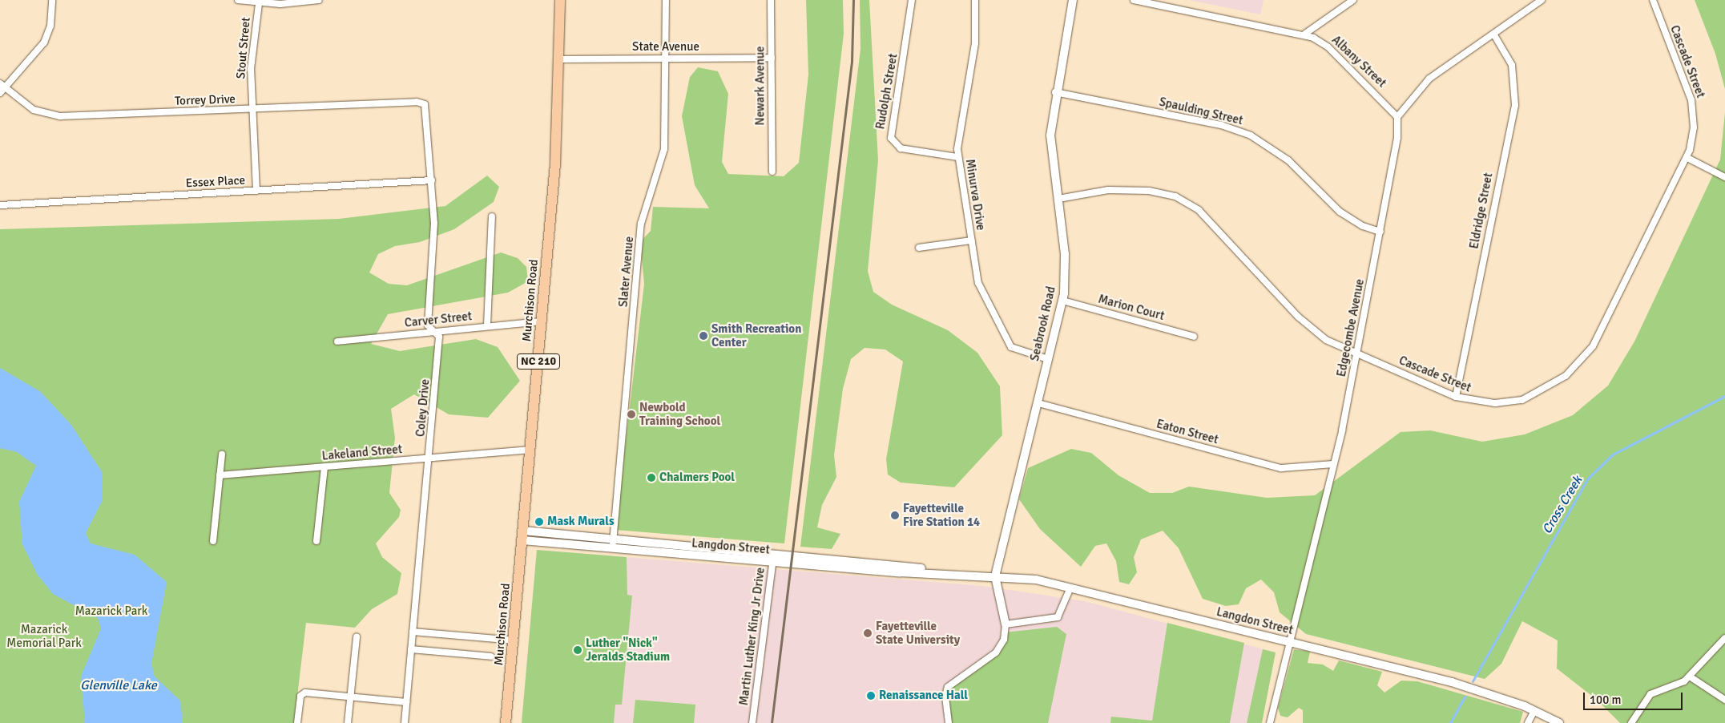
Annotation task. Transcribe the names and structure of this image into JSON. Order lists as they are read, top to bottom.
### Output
{
  "streets": {
    "main road": ["Murchison Road", "NC 210"],
    "street": [
      "State Avenue",
      "Stout Street",
      "Albany Street",
      "Cascade Street",
      "Newark Avenue",
      "Rudolph Street",
      "Torrey Drive",
      "Spaulding Street",
      "Essex Place",
      "Minurva Drive",
      "Eldridge Street",
      "Slater Avenue",
      "Marion Court",
      "Carver Street",
      "Seabrook Road",
      "Edgecombe Avenue",
      "Coley Drive",
      "Eaton Street",
      "Lakeland Street",
      "Langdon Street",
      "Martin Luther King Jr Drive"
    ]
  },
  "crossings": [
    ["State Avenue", "Newark Avenue"],
    ["State Avenue", "Slater Avenue"],
    ["State Avenue", "Murchison Road"],
    ["Stout Street", "Torrey Drive"],
    ["Stout Street", "Essex Place"],
    ["Albany Street", "Edgecombe Avenue"],
    ["Cascade Street", "Eldridge Street"],
    ["Cascade Street", "Seabrook Road"],
    ["Cascade Street", "Edgecombe Avenue"],
    ["Rudolph Street", "Minurva Drive"],
    ["Torrey Drive", "Coley Drive"],
    ["Spaulding Street", "Seabrook Road"],
    ["Spaulding Street", "Edgecombe Avenue"],
    ["Essex Place", "Coley Drive"],
    ["Minurva Drive", "Seabrook Road"],
    ["Slater Avenue", "Langdon Street"],
    ["Murchison Road", "Carver Street"],
    ["Murchison Road", "Lakeland Street"],
    ["Murchison Road", "Langdon Street"],
    ["Marion Court", "Seabrook Road"],
    ["Carver Street", "Coley Drive"],
    ["Seabrook Road", "Eaton Street"],
    ["Seabrook Road", "Langdon Street"],
    ["Edgecombe Avenue", "Eaton Street"],
    ["Edgecombe Avenue", "Langdon Street"],
    ["Coley Drive", "Lakeland Street"],
    ["Langdon Street", "Martin Luther King Jr Drive"]
  ],
  "water": ["Cross Creek", "Glenville Lake"],
  "parks": ["Mazarick Park", "Mazarick Memorial Park"],
  "places": [
    "Smith Recreation Center",
    "Newbold Training School",
    "Chalmers Pool",
    "Fayetteville Fire Station 14",
    "Mask Murals",
    "Fayetteville State University",
    "Luther \"Nick\" Jeralds Stadium",
    "Renaissance Hall"
  ],
  "scale_bar": "100 m"
}
